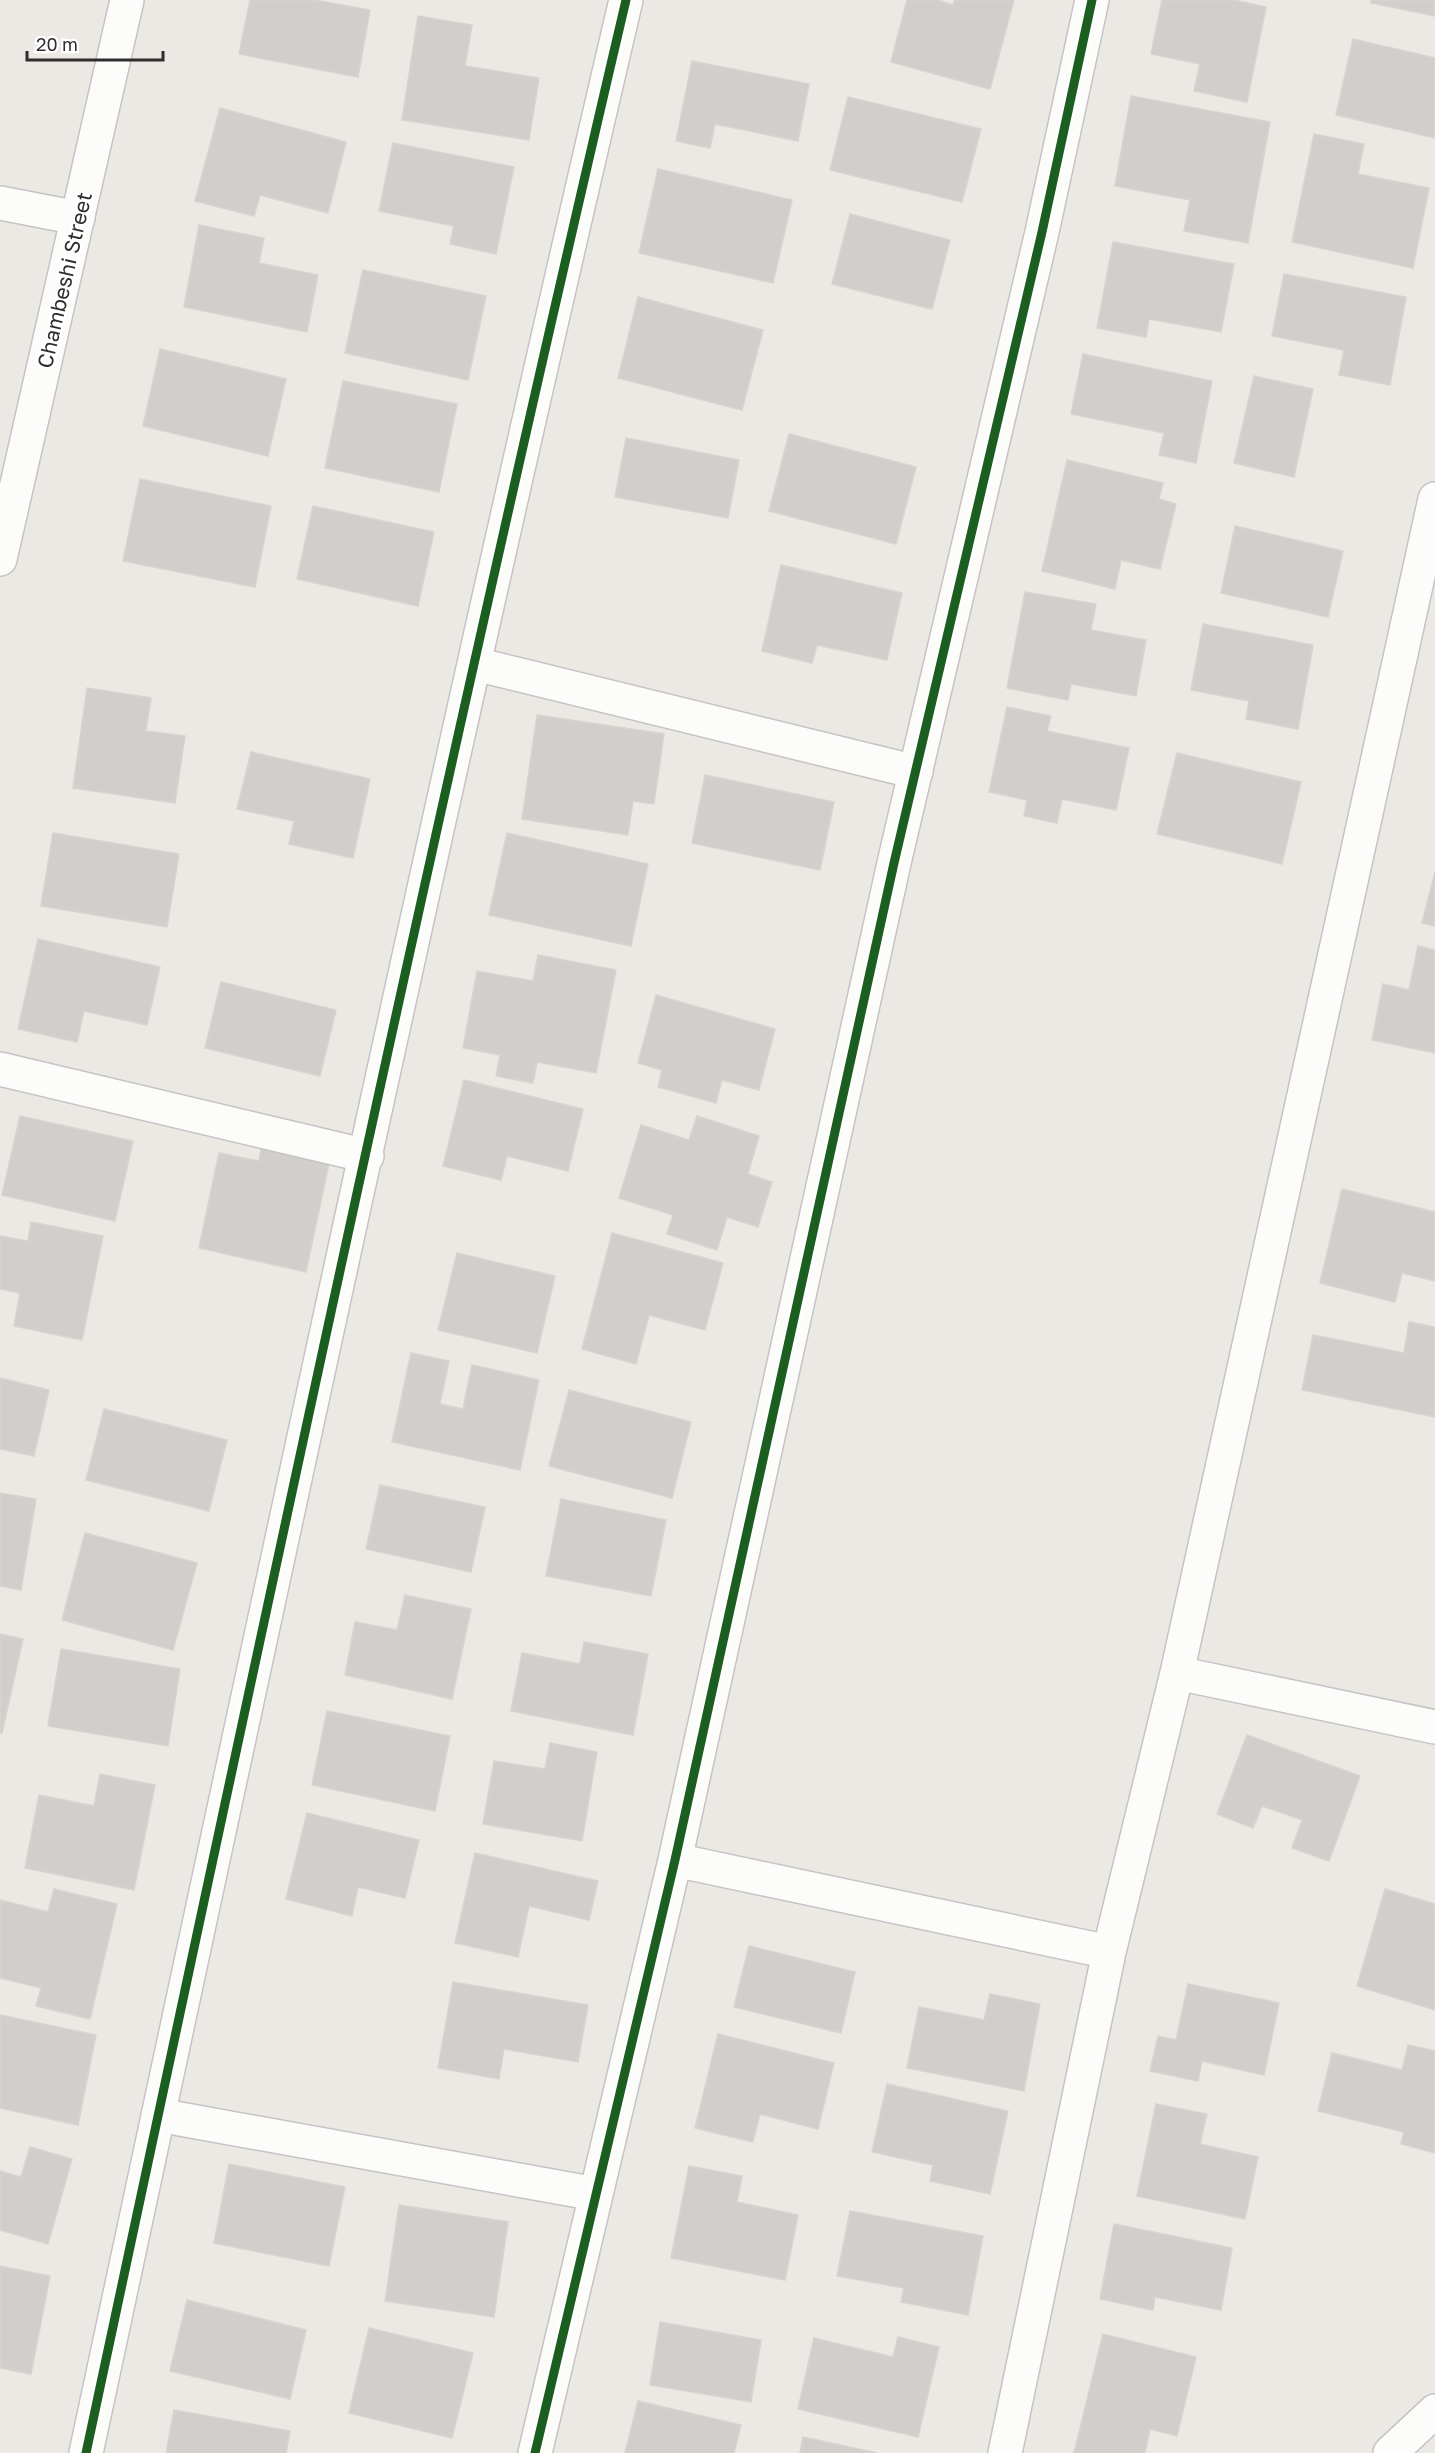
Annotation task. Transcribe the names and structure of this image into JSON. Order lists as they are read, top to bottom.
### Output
{
  "streets": {
    "street": ["Chambeshi Street"]
  },
  "scale_bar": "20 m"
}
